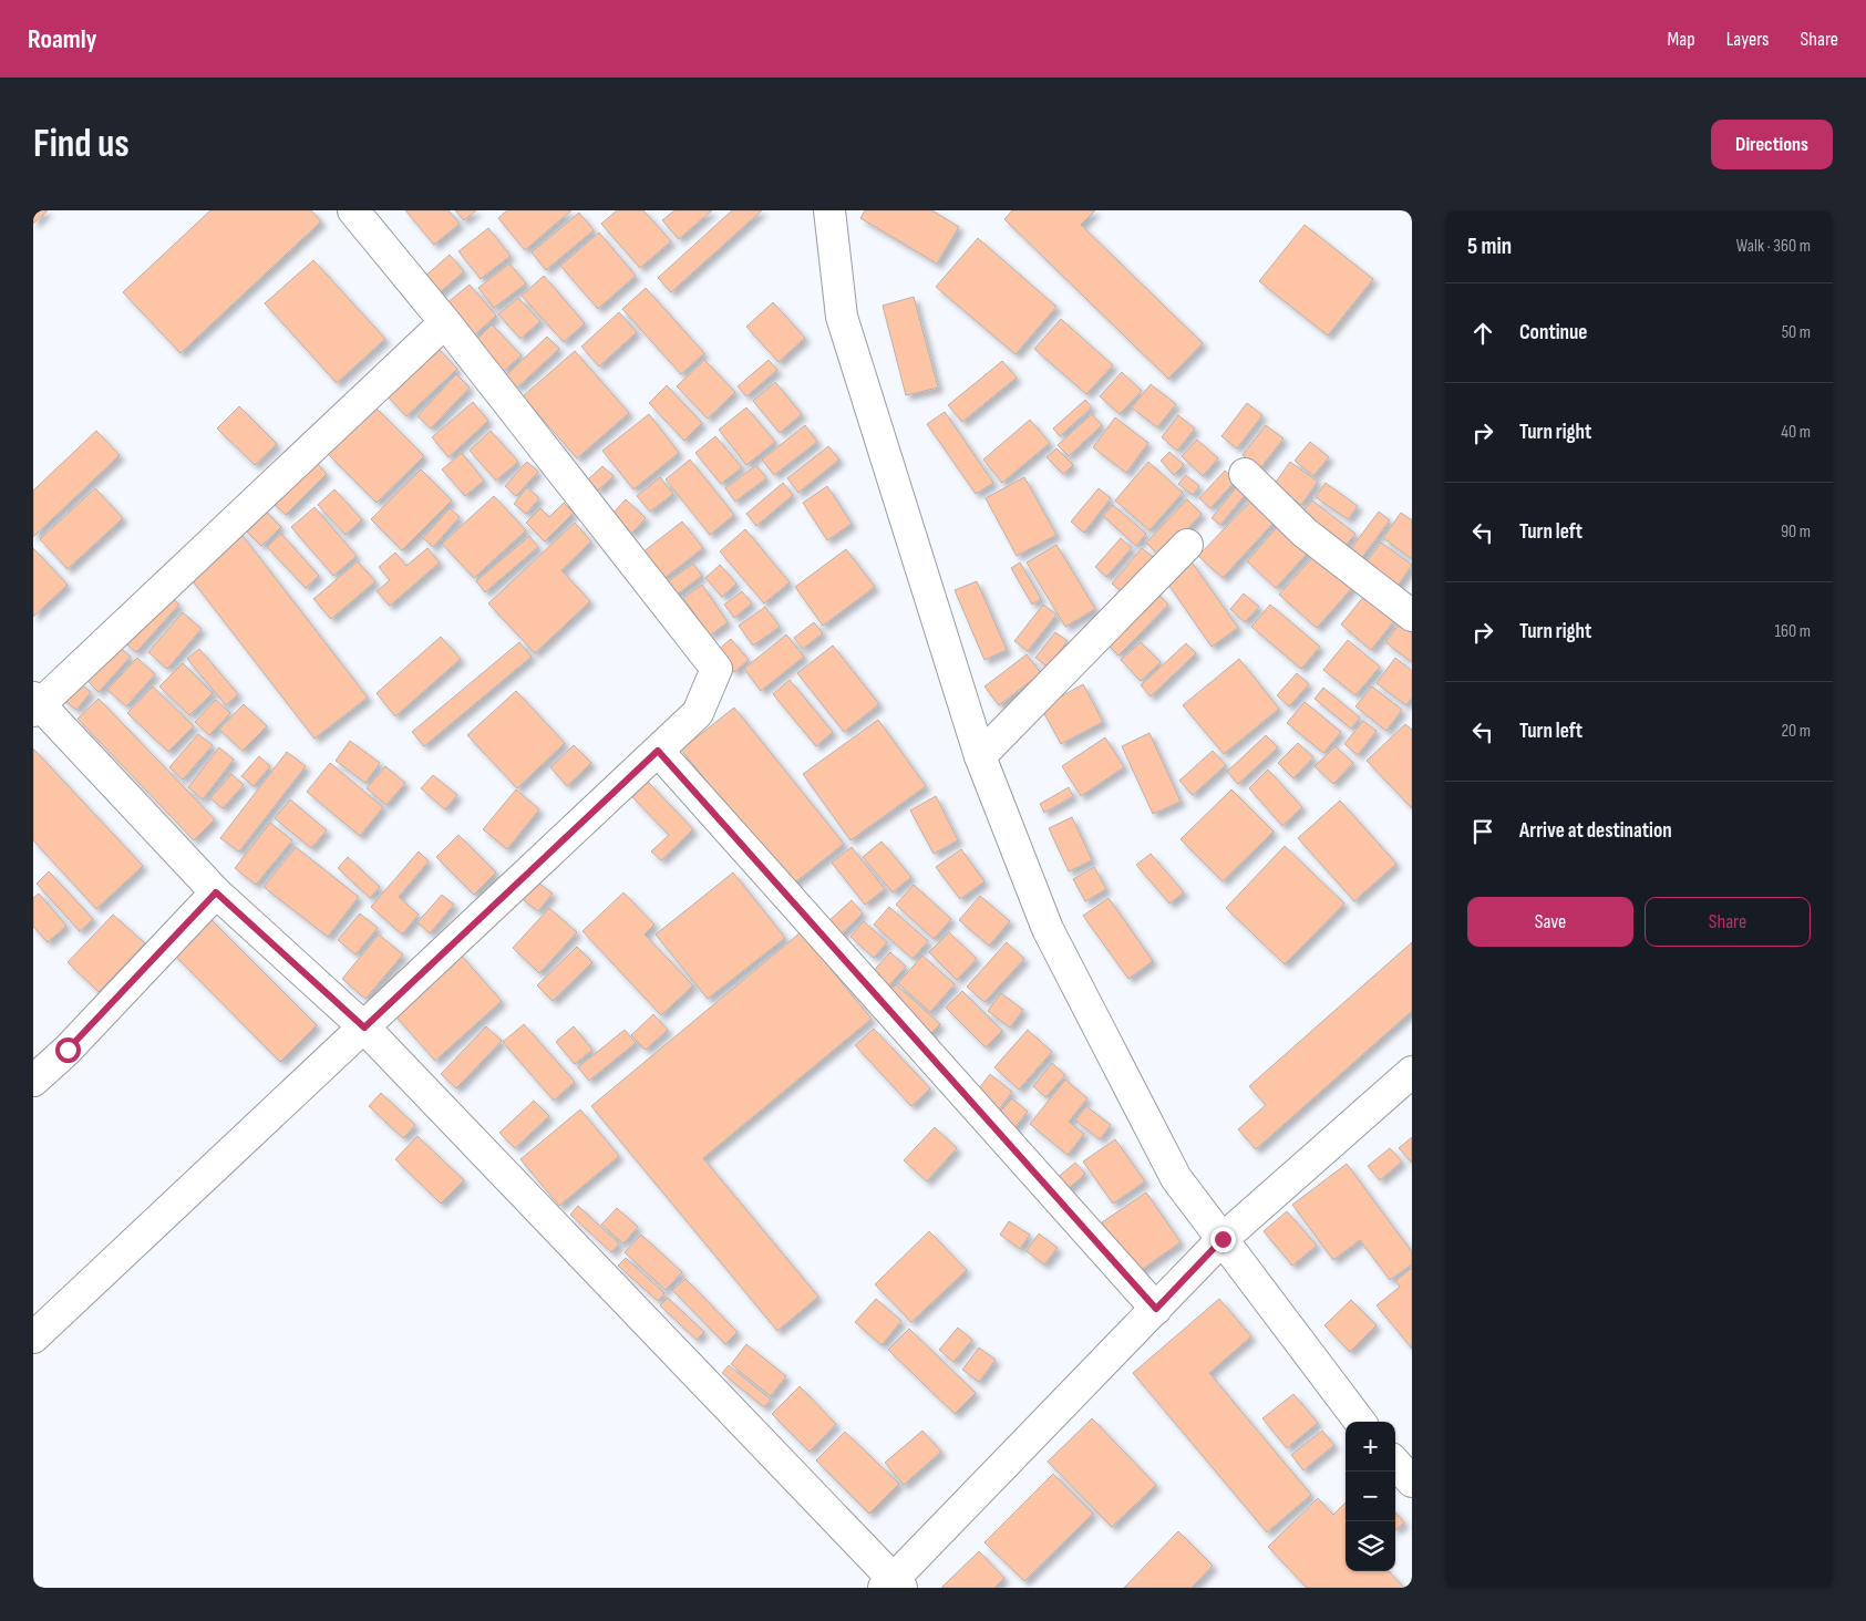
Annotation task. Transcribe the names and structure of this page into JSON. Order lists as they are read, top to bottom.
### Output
{
  "page": {
    "header": "Roamly",
    "nav": ["Map", "Layers", "Share"],
    "buttons": [
      "Directions",
      ["Save", "Share"]
    ],
    "title": "Find us",
    "heading": ["5 min", "Walk · 360 m"],
    "list": [
      ["Continue", "50 m"],
      ["Turn right", "40 m"],
      ["Turn left", "90 m"],
      ["Turn right", "160 m"],
      ["Turn left", "20 m"],
      "Arrive at destination"
    ],
    "map_buttons": ["+", "−"]
  }
}
